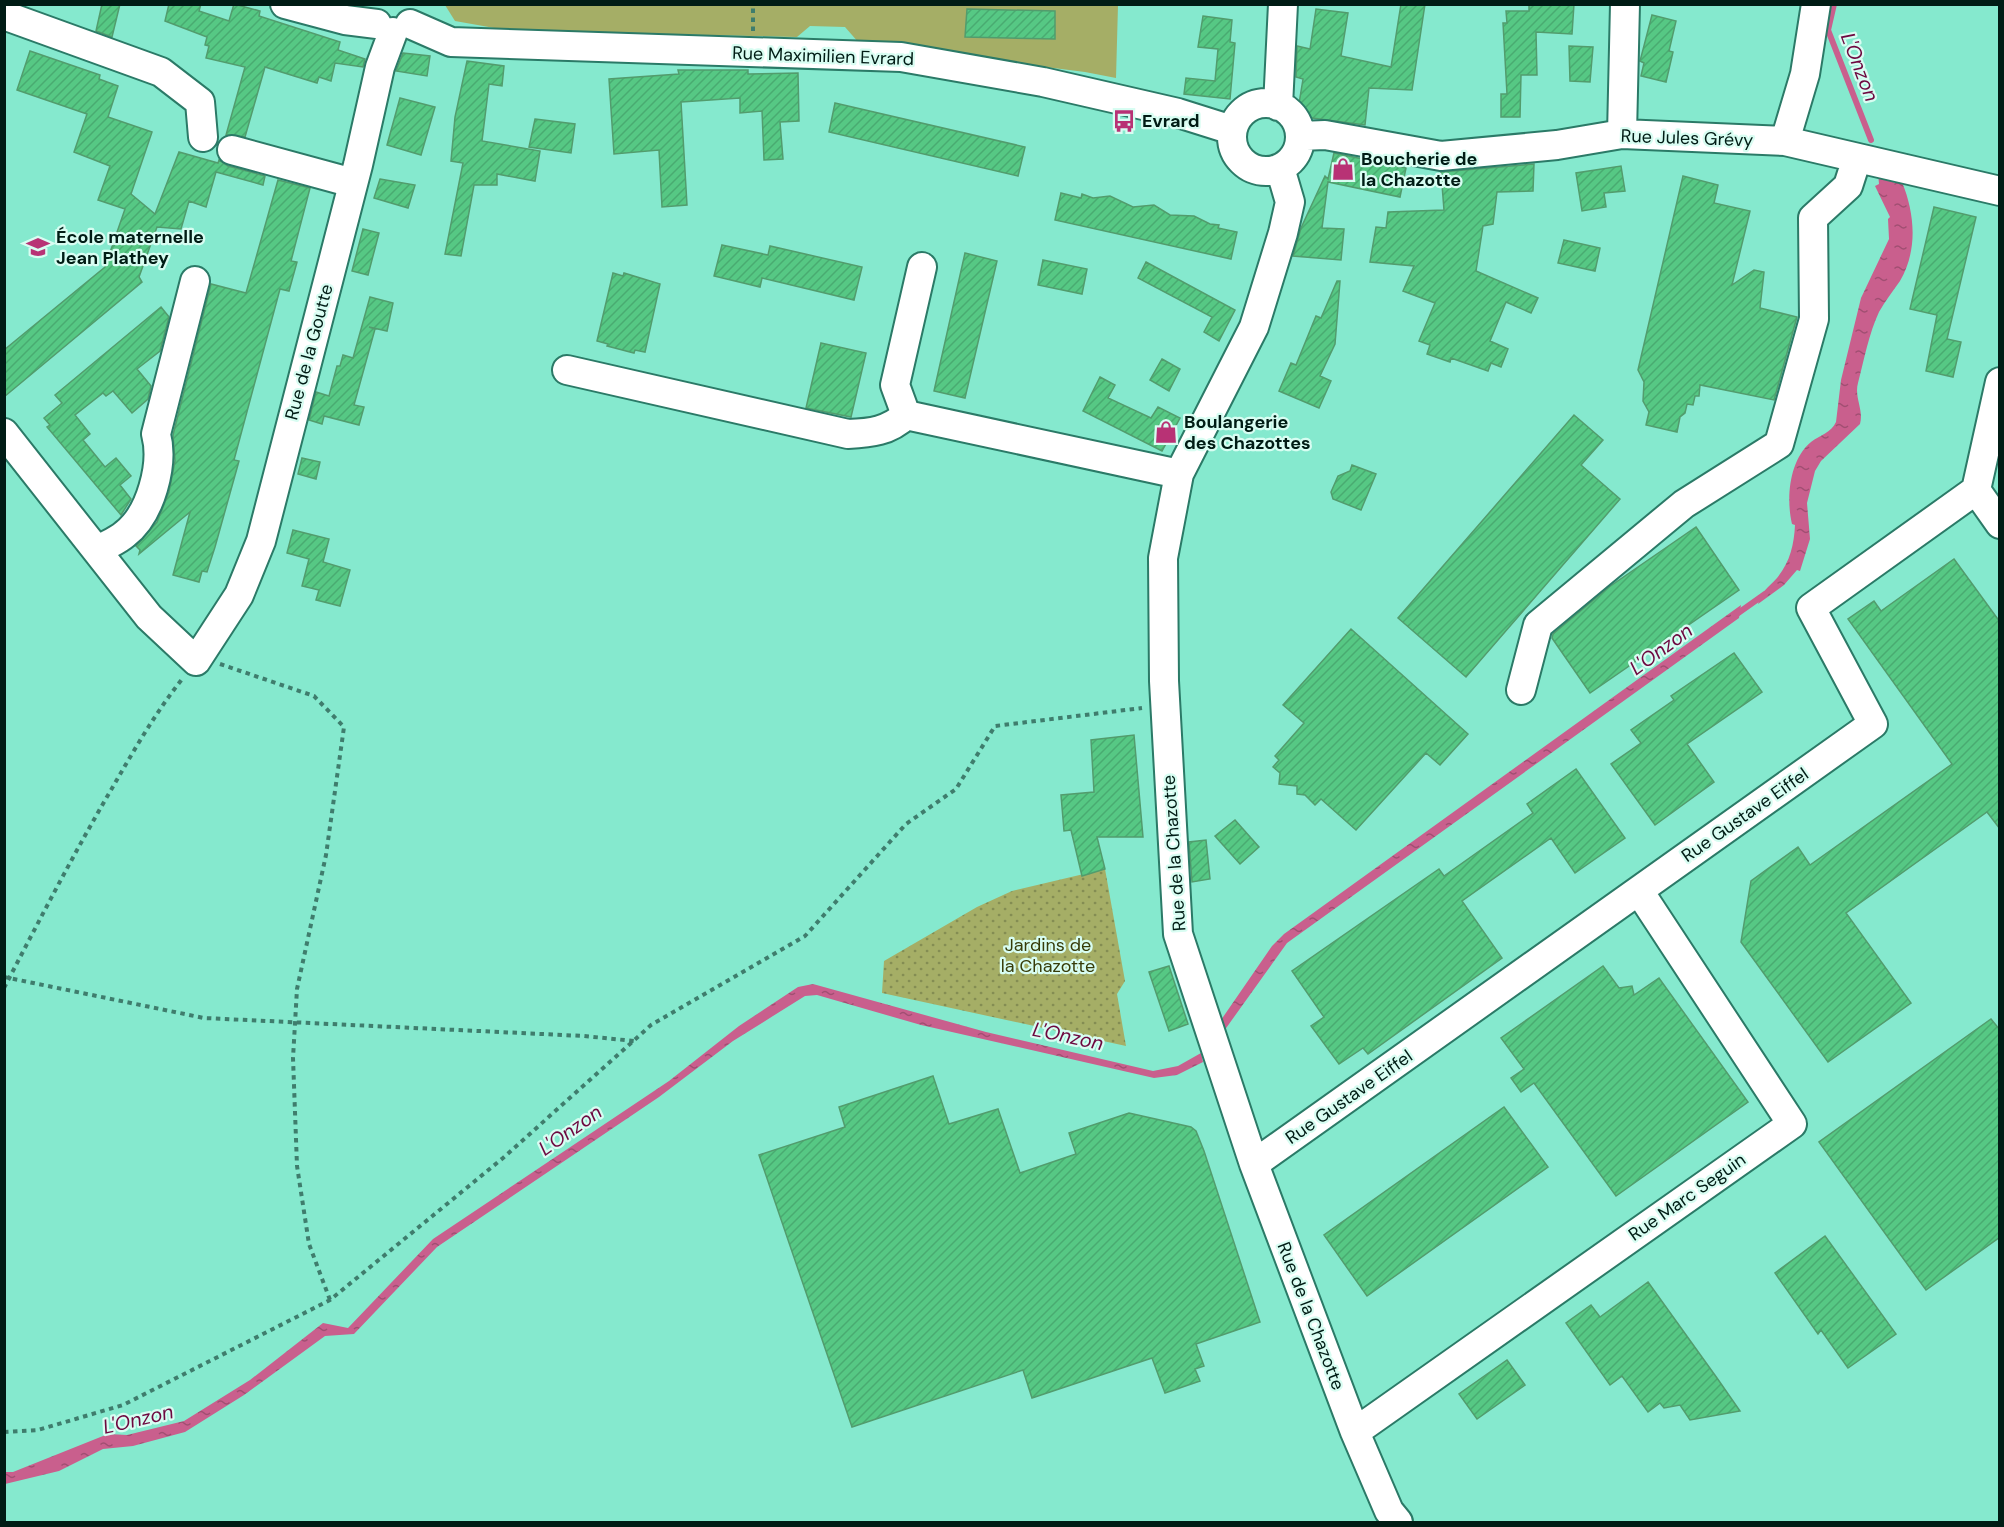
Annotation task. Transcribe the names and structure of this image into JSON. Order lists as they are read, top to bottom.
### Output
{
  "streets": {
    "street": [
      "Rue Maximilien Evrard",
      "Rue Jules Grévy",
      "Rue de la Goutte",
      "Rue Gustave Eiffel",
      "Rue de la Chazotte",
      "Rue Marc Seguin"
    ]
  },
  "crossings": [
    ["Rue Maximilien Evrard", "Rue Jules Grévy"],
    ["Rue Maximilien Evrard", "Rue de la Goutte"],
    ["Rue Maximilien Evrard", "Rue de la Chazotte"],
    ["Rue Jules Grévy", "Rue de la Chazotte"],
    ["Rue Gustave Eiffel", "Rue de la Chazotte"],
    ["Rue Gustave Eiffel", "Rue Marc Seguin"],
    ["Rue de la Chazotte", "Rue Marc Seguin"]
  ],
  "water": ["L'Onzon"],
  "parks": ["Jardins de la Chazotte"],
  "places": {
    "bus stop": ["Evrard"],
    "shop": ["Boucherie de la Chazotte", "Boulangerie des Chazottes"],
    "school or university": ["École maternelle Jean Plathey"]
  }
}
